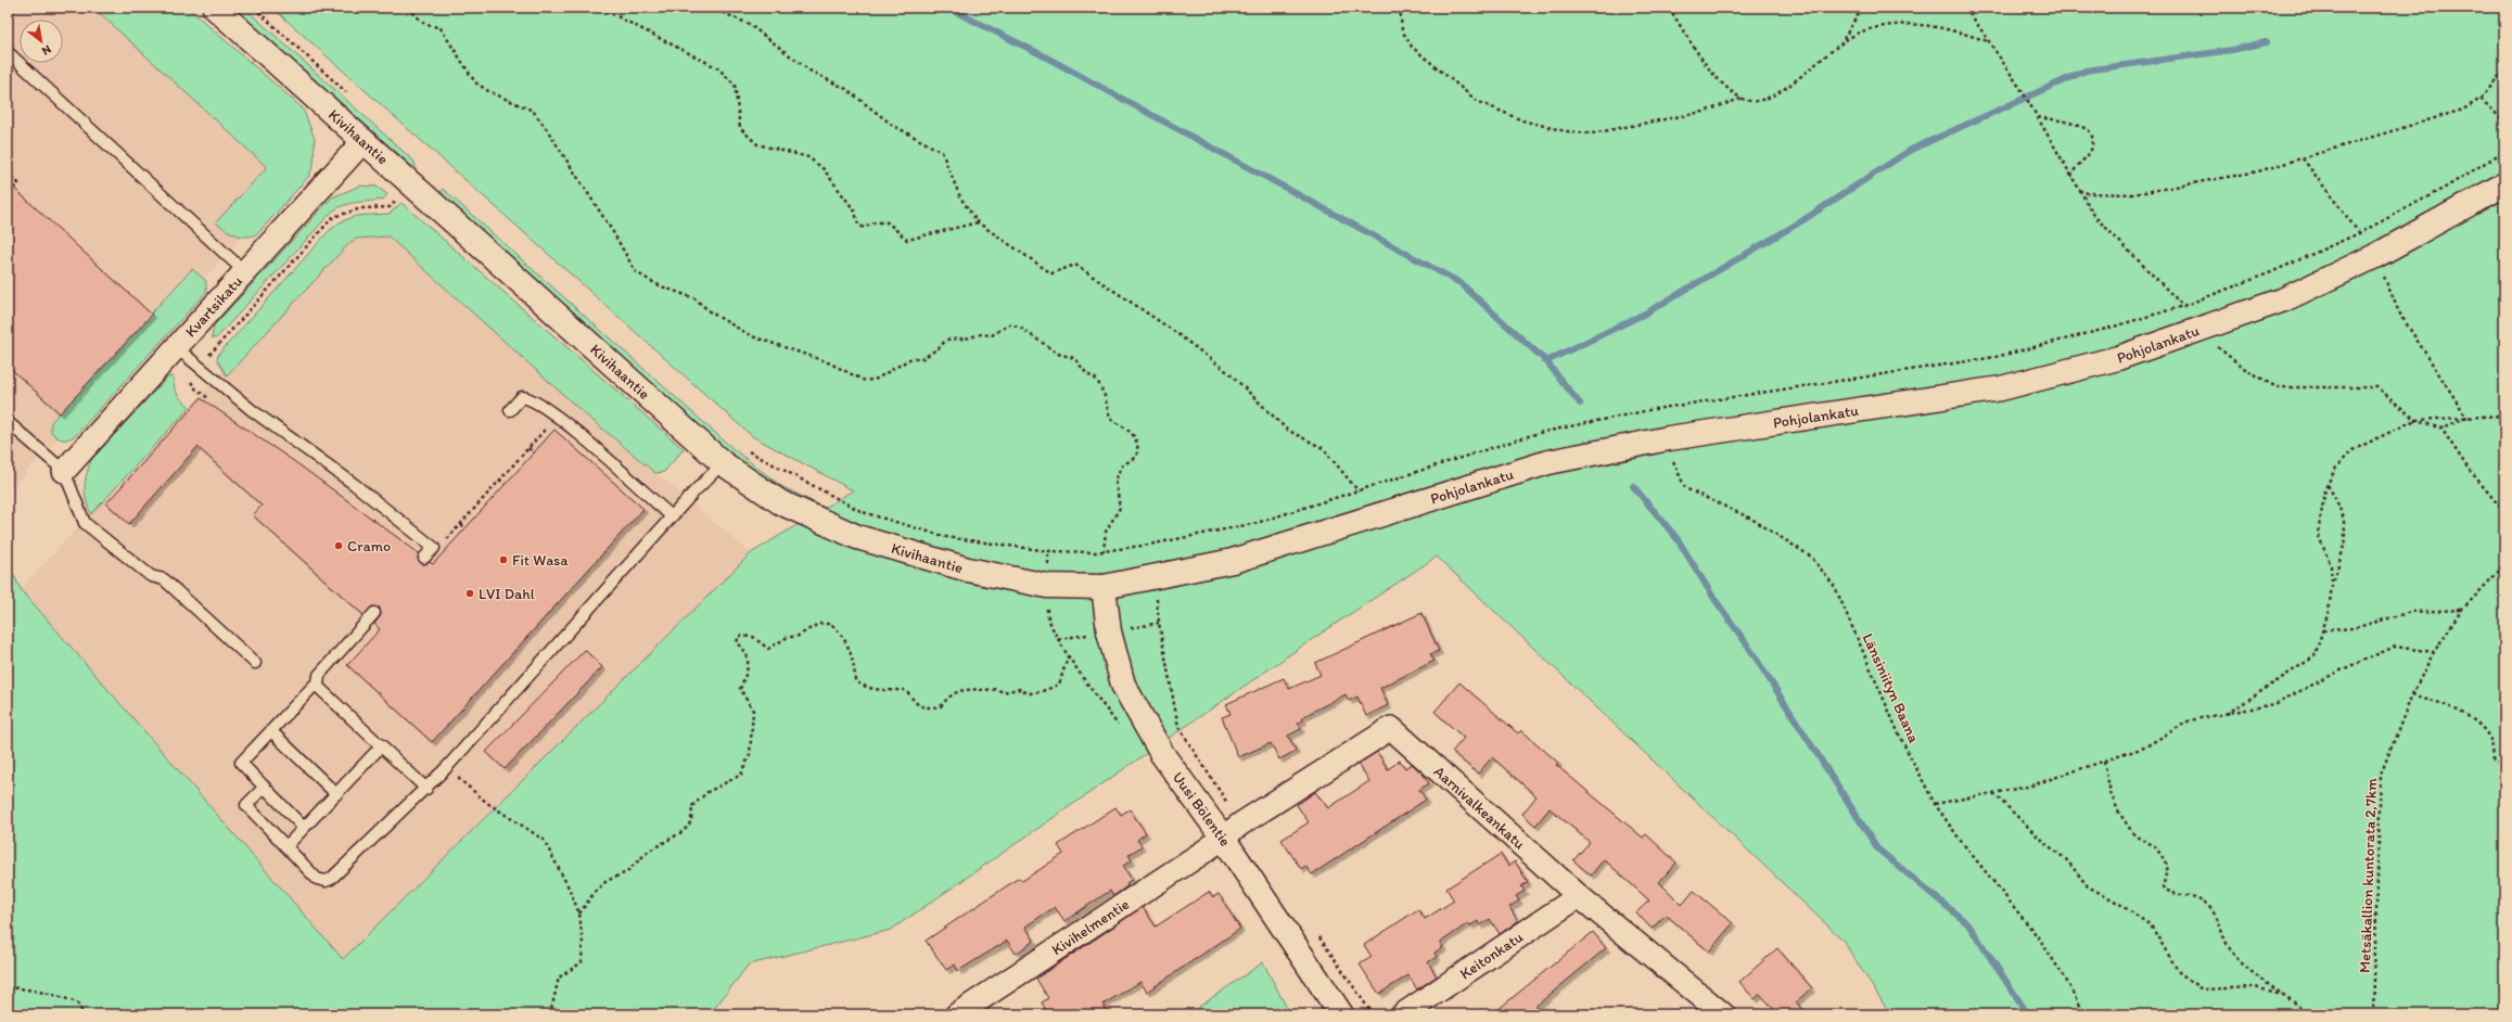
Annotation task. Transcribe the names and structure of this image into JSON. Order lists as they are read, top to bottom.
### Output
{
  "streets": {
    "main road": ["Kivihaantie", "Pohjolankatu", "Uusi Bölentie"],
    "street": [
      "Kvartsikatu",
      "Aarnivalkeankatu",
      "Kivihelmentie",
      "Keitonkatu"
    ],
    "path": ["Länsiniityn Baana", "Metsäkallion kuntorata 2,7km"]
  },
  "crossings": [
    ["Kivihaantie", "Kvartsikatu"],
    ["Kivihaantie", "Pohjolankatu"],
    ["Kivihaantie", "Uusi Bölentie"],
    ["Pohjolankatu", "Länsiniityn Baana"],
    ["Pohjolankatu", "Uusi Bölentie"],
    ["Aarnivalkeankatu", "Uusi Bölentie"],
    ["Aarnivalkeankatu", "Kivihelmentie"],
    ["Aarnivalkeankatu", "Keitonkatu"],
    ["Uusi Bölentie", "Kivihelmentie"]
  ],
  "places": ["Cramo", "Fit Wasa", "LVI Dahl"],
  "north": "bottom right"
}
